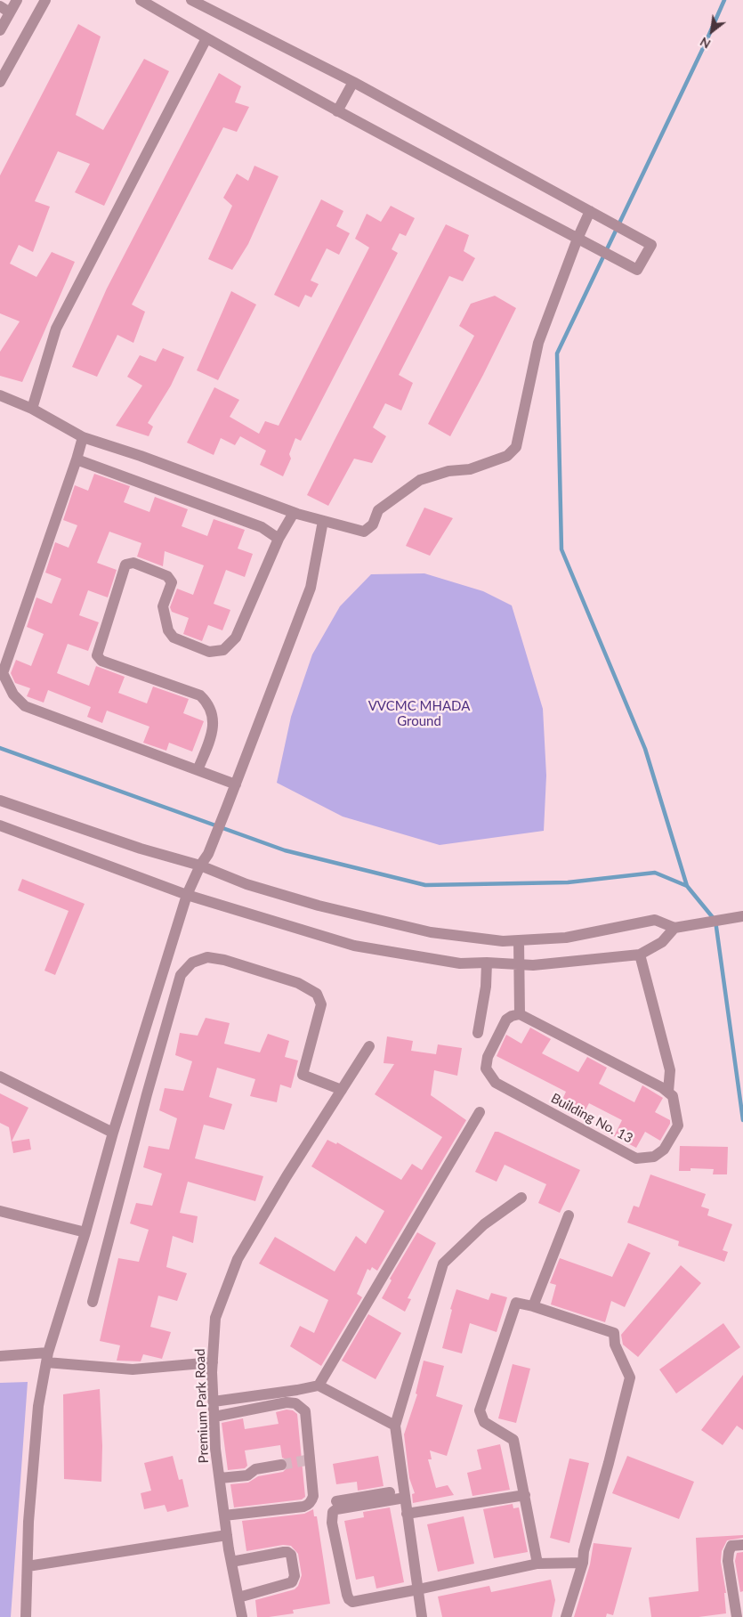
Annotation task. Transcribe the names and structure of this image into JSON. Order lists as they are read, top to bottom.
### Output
{
  "streets": {
    "street": ["Building No. 13", "Premium Park Road"]
  },
  "parks": ["VVCMC MHADA Ground"],
  "north": "bottom left"
}
